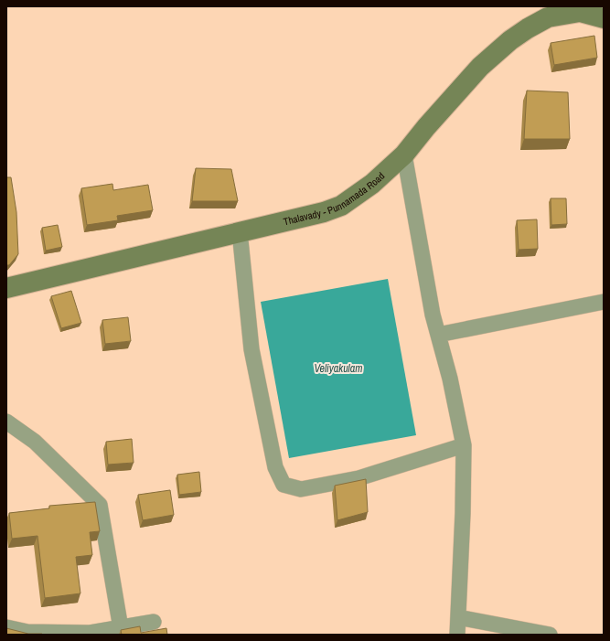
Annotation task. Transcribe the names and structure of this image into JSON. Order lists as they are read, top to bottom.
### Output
{
  "streets": {
    "main road": ["Thalavady - Punnamada Road"]
  },
  "water": ["Veliyakulam"]
}
